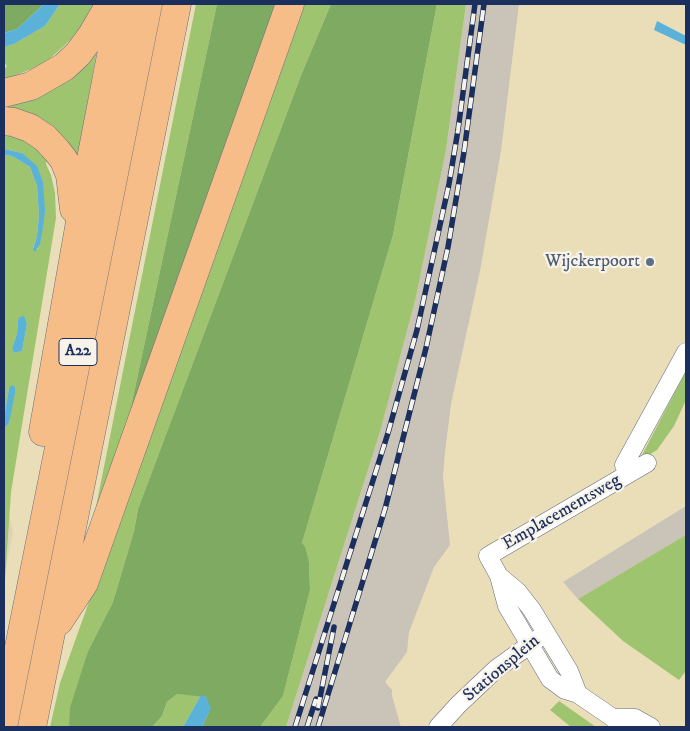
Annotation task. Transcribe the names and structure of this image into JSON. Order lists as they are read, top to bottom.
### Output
{
  "streets": {
    "highway": ["A22"],
    "street": ["Emplacementsweg", "Stationsplein"]
  },
  "crossings": [
    ["Emplacementsweg", "Stationsplein"]
  ],
  "places": ["Wijckerpoort"]
}
